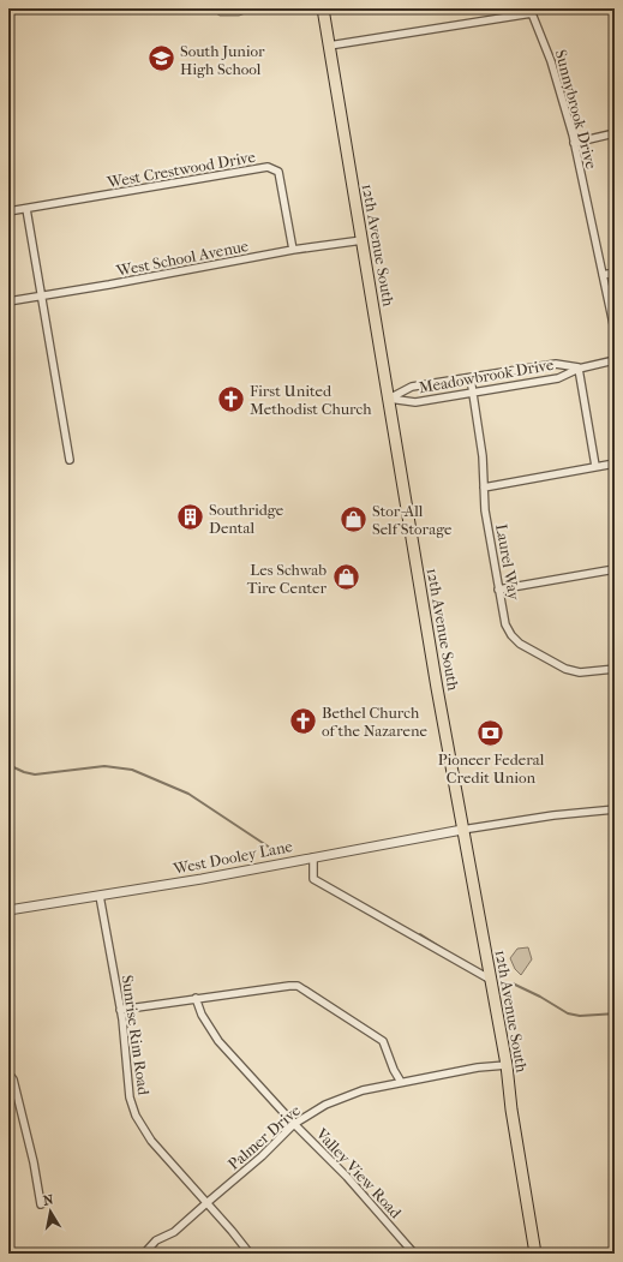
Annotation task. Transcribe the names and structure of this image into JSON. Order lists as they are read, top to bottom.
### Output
{
  "streets": {
    "main road": ["12th Avenue South"],
    "street": [
      "Sunnybrook Drive",
      "West Crestwood Drive",
      "West School Avenue",
      "Meadowbrook Drive",
      "Laurel Way",
      "West Dooley Lane",
      "Sunrise Rim Road",
      "Palmer Drive",
      "Valley View Road"
    ]
  },
  "crossings": [
    ["West Crestwood Drive", "West School Avenue"],
    ["12th Avenue South", "West School Avenue"],
    ["12th Avenue South", "Meadowbrook Drive"],
    ["12th Avenue South", "West Dooley Lane"],
    ["12th Avenue South", "Palmer Drive"],
    ["Meadowbrook Drive", "Laurel Way"],
    ["West Dooley Lane", "Sunrise Rim Road"],
    ["Sunrise Rim Road", "Palmer Drive"],
    ["Palmer Drive", "Valley View Road"]
  ],
  "places": {
    "school or university": ["South Junior High School"],
    "church": ["First United Methodist Church", "Bethel Church of the Nazarene"],
    "building": ["Southridge Dental"],
    "shop": ["Stor-All Self Storage", "Les Schwab Tire Center"],
    "bank": ["Pioneer Federal Credit Union"]
  },
  "north": "top"
}
